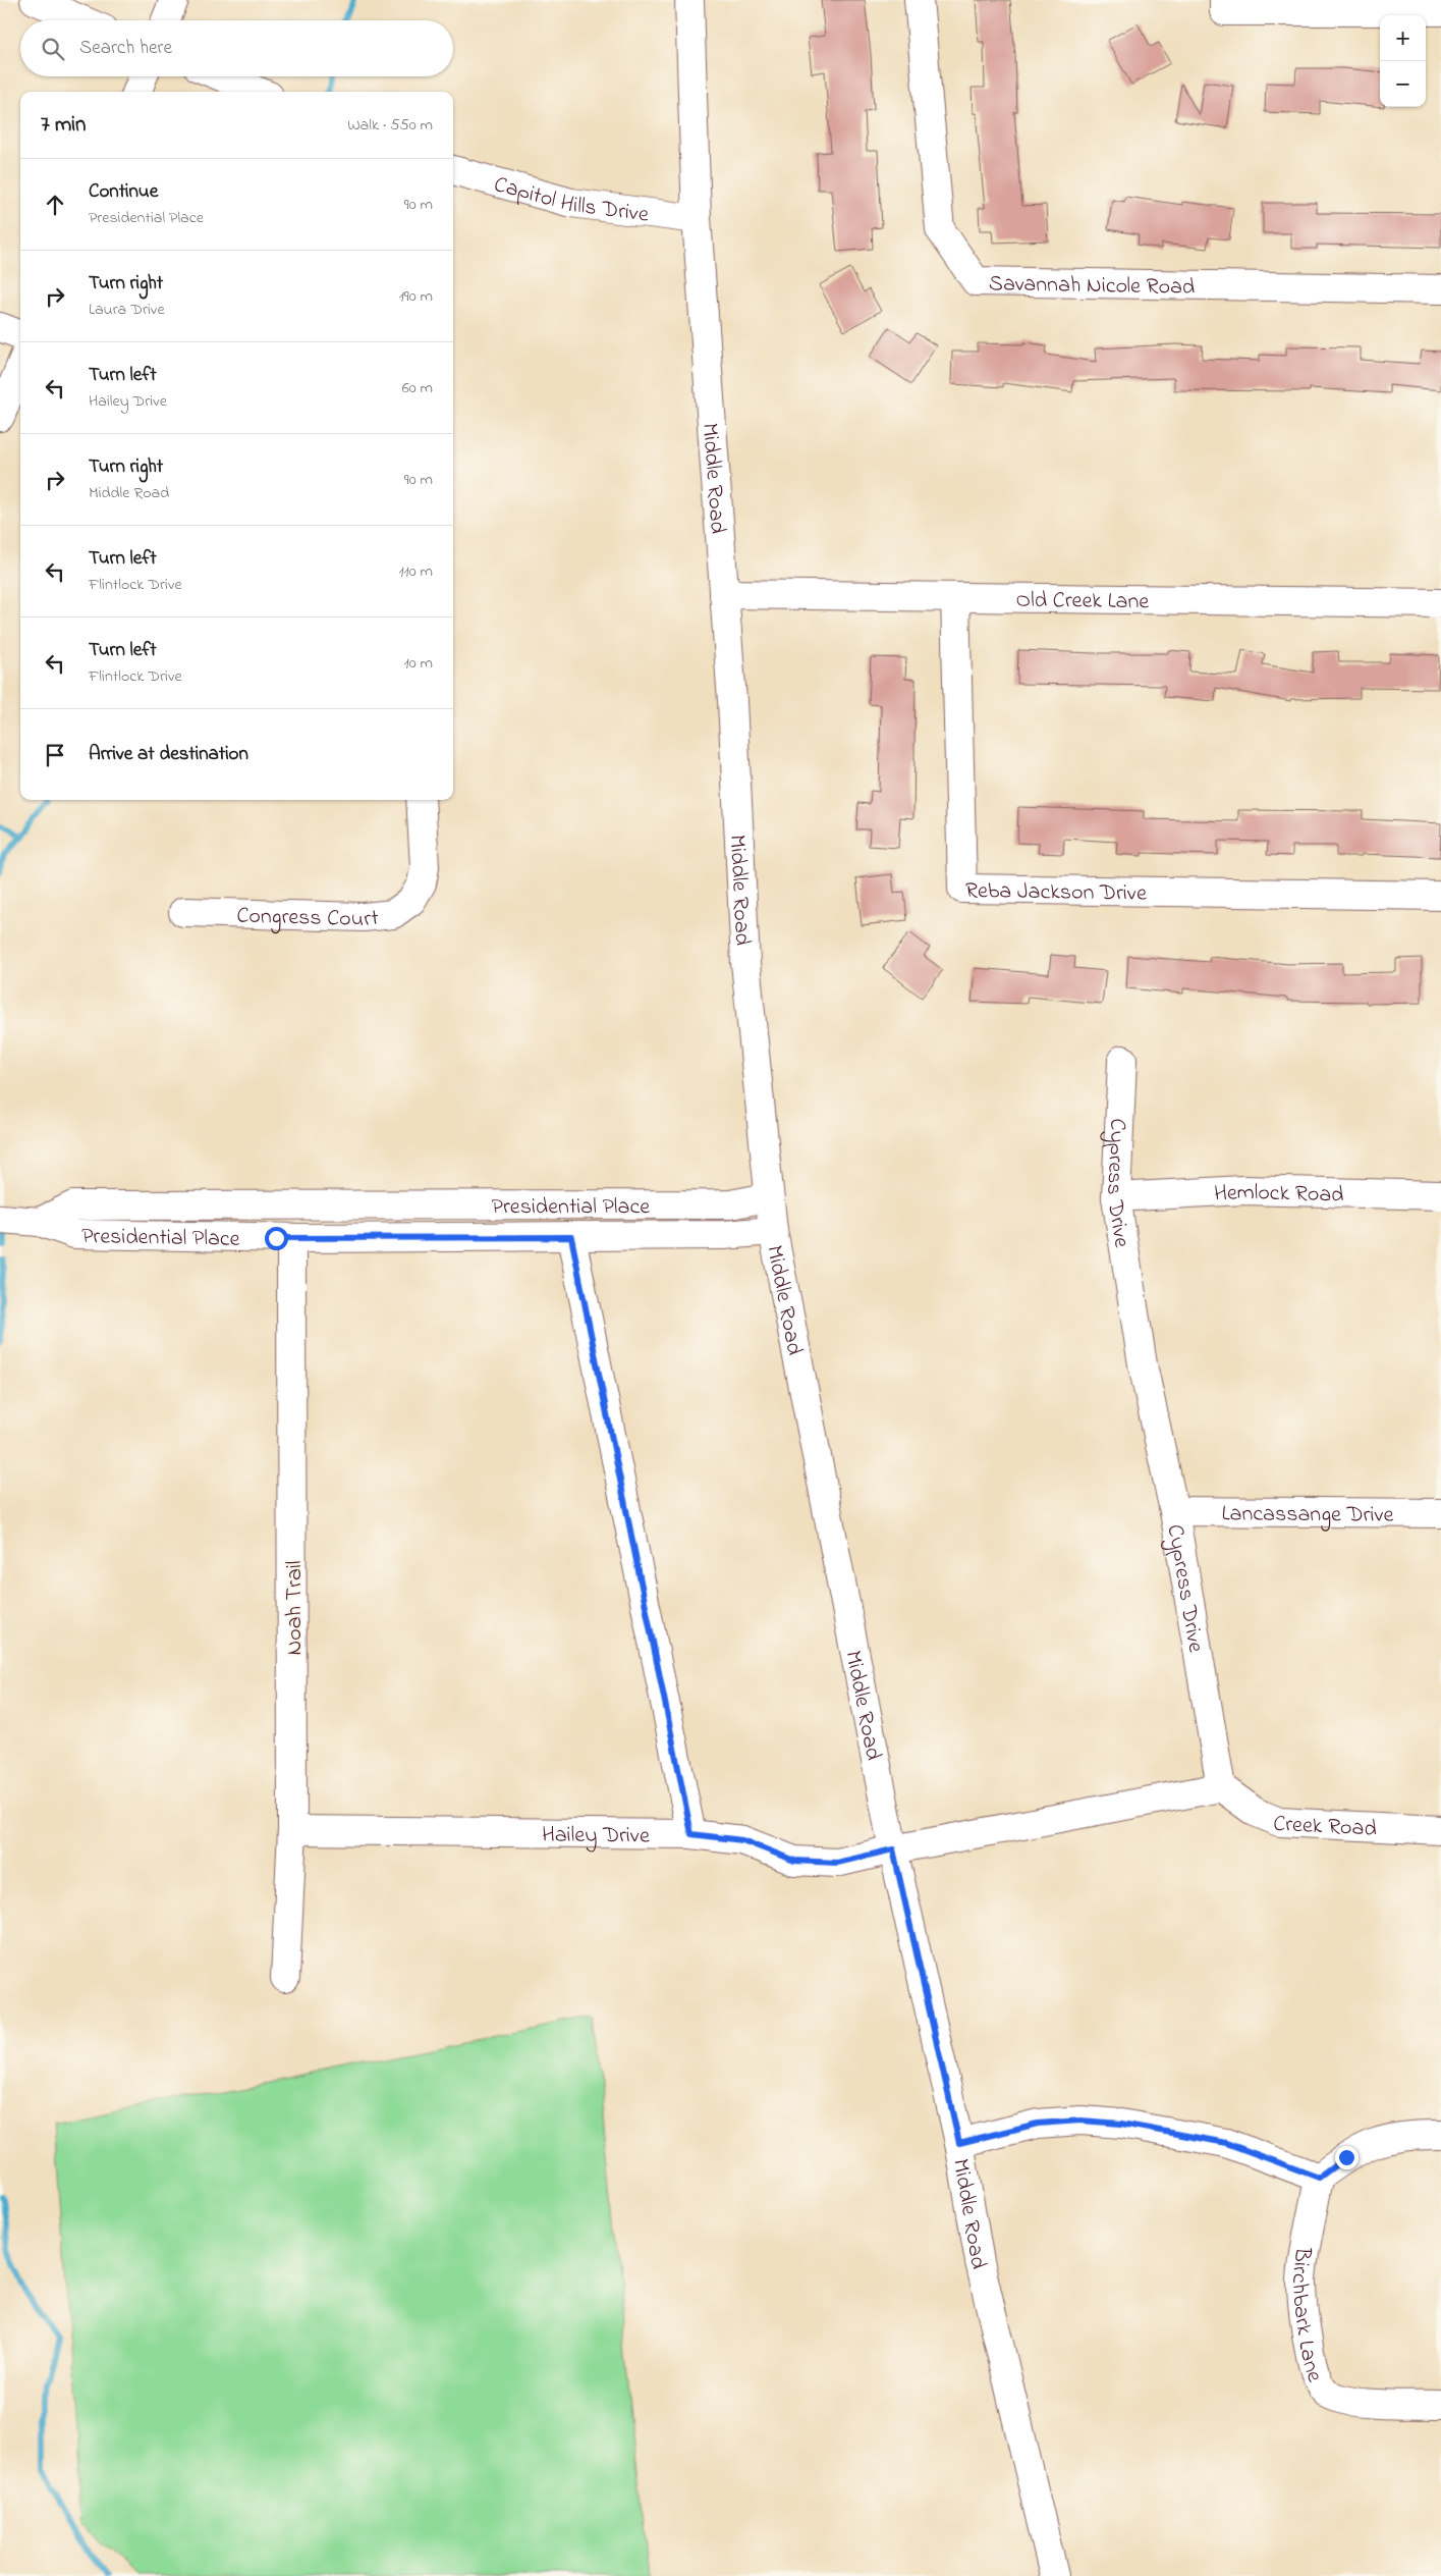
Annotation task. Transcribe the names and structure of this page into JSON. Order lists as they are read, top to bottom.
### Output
{
  "streets": {
    "street": [
      "Capitol Hills Drive",
      "Savannah Nicole Road",
      "Middle Road",
      "Old Creek Lane",
      "Reba Jackson Drive",
      "Congress Court",
      "Cypress Drive",
      "Hemlock Road",
      "Presidential Place",
      "Lancassange Drive",
      "Noah Trail",
      "Creek Road",
      "Hailey Drive",
      "Birchbark Lane"
    ]
  },
  "crossings": [
    ["Capitol Hills Drive", "Middle Road"],
    ["Middle Road", "Old Creek Lane"],
    ["Middle Road", "Presidential Place"],
    ["Middle Road", "Hailey Drive"],
    ["Old Creek Lane", "Reba Jackson Drive"],
    ["Cypress Drive", "Hemlock Road"],
    ["Cypress Drive", "Lancassange Drive"],
    ["Cypress Drive", "Creek Road"],
    ["Presidential Place", "Noah Trail"],
    ["Noah Trail", "Hailey Drive"]
  ],
  "page": {
    "map_buttons": ["+", "−"],
    "search": "Search here",
    "heading": ["7 min", "Walk · 550 m"],
    "list": [
      ["Continue", "Presidential Place", "90 m"],
      ["Turn right", "Laura Drive", "190 m"],
      ["Turn left", "Hailey Drive", "60 m"],
      ["Turn right", "Middle Road", "90 m"],
      ["Turn left", "Flintlock Drive", "110 m"],
      ["Turn left", "Flintlock Drive", "10 m"],
      "Arrive at destination"
    ]
  }
}
